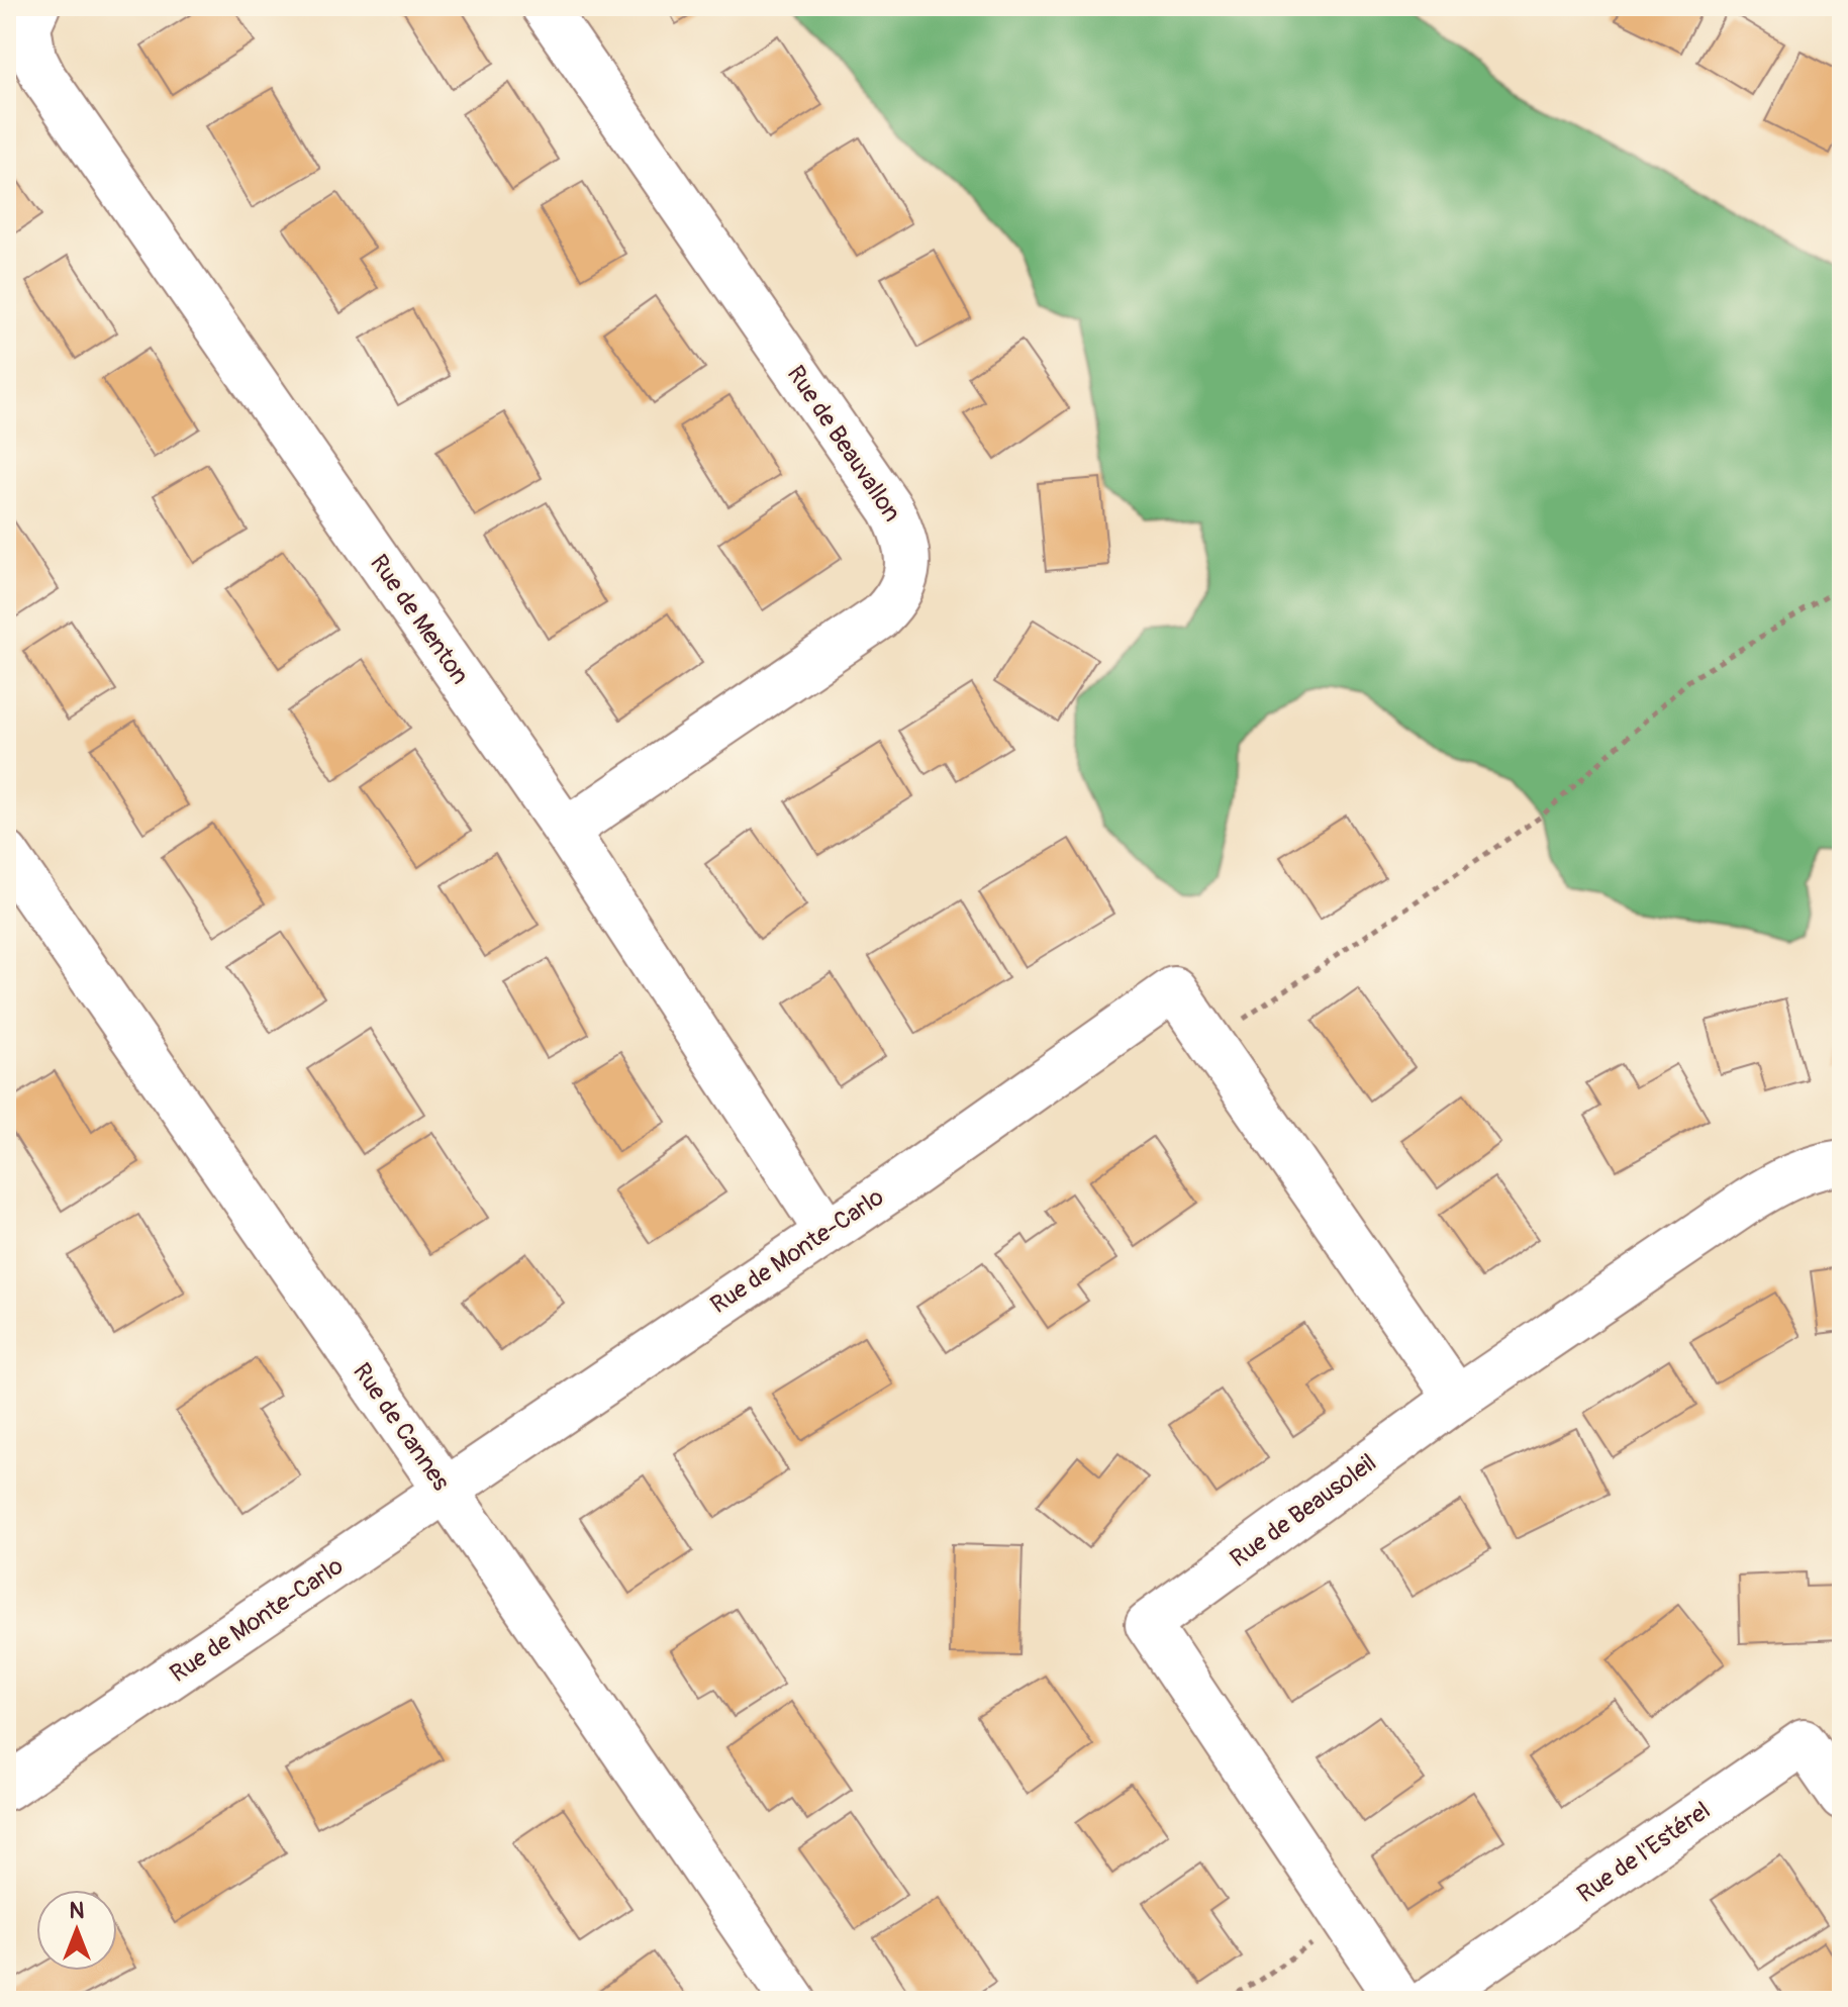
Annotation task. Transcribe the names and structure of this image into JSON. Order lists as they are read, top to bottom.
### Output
{
  "streets": {
    "street": [
      "Rue de Beauvallon",
      "Rue de Menton",
      "Rue de Monte-Carlo",
      "Rue de Cannes",
      "Rue de Beausoleil",
      "Rue de l'Estérel"
    ]
  },
  "crossings": [
    ["Rue de Beauvallon", "Rue de Menton"],
    ["Rue de Menton", "Rue de Monte-Carlo"],
    ["Rue de Monte-Carlo", "Rue de Cannes"],
    ["Rue de Monte-Carlo", "Rue de Beausoleil"]
  ],
  "north": "top"
}
